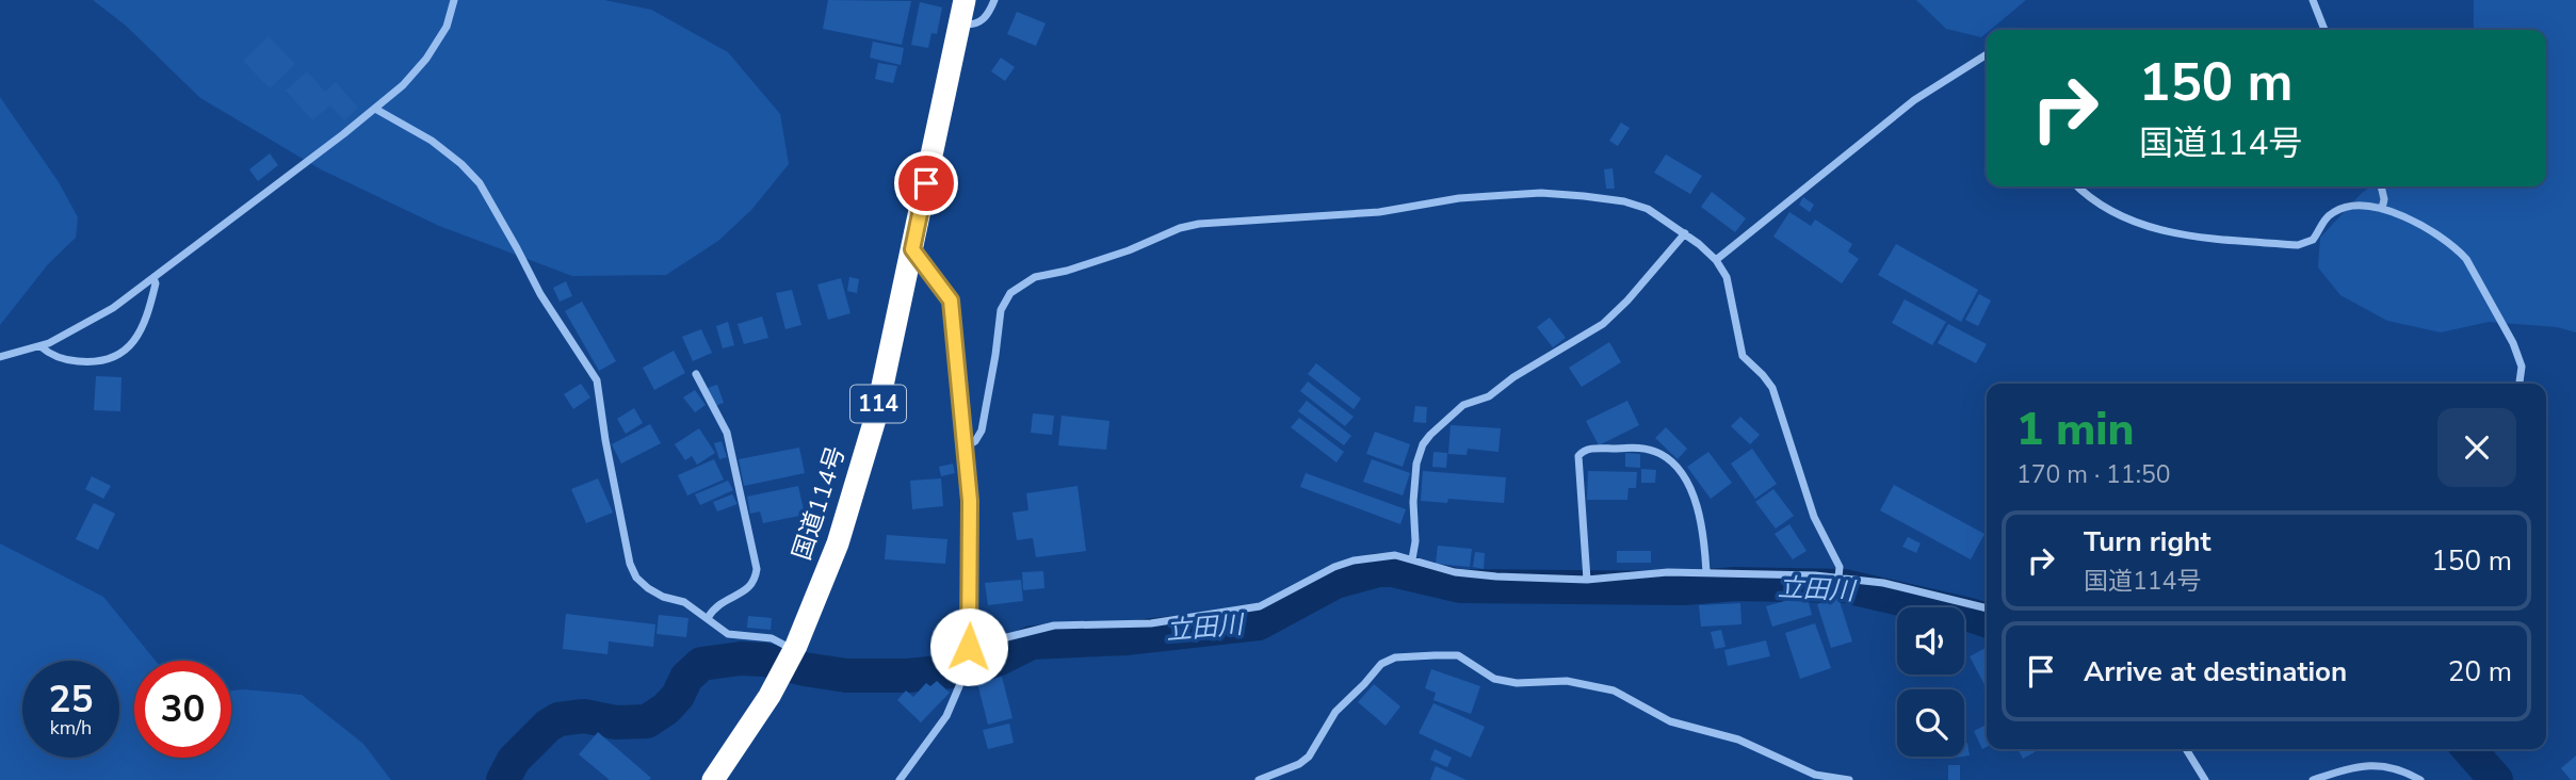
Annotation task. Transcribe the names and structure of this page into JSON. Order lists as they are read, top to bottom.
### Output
{
  "streets": {
    "highway": ["114", "国道114号"]
  },
  "water": ["立田川"],
  "page": {
    "turn": ["150 m", "国道114号"],
    "heading": ["1 min", "170 m · 11:50"],
    "list": [
      {
        "name": "Turn right",
        "note": "国道114号",
        "value": "150 m"
      },
      {
        "name": "Arrive at destination",
        "value": "20 m"
      }
    ],
    "speed": "25 km/h",
    "limit": "30"
  }
}
